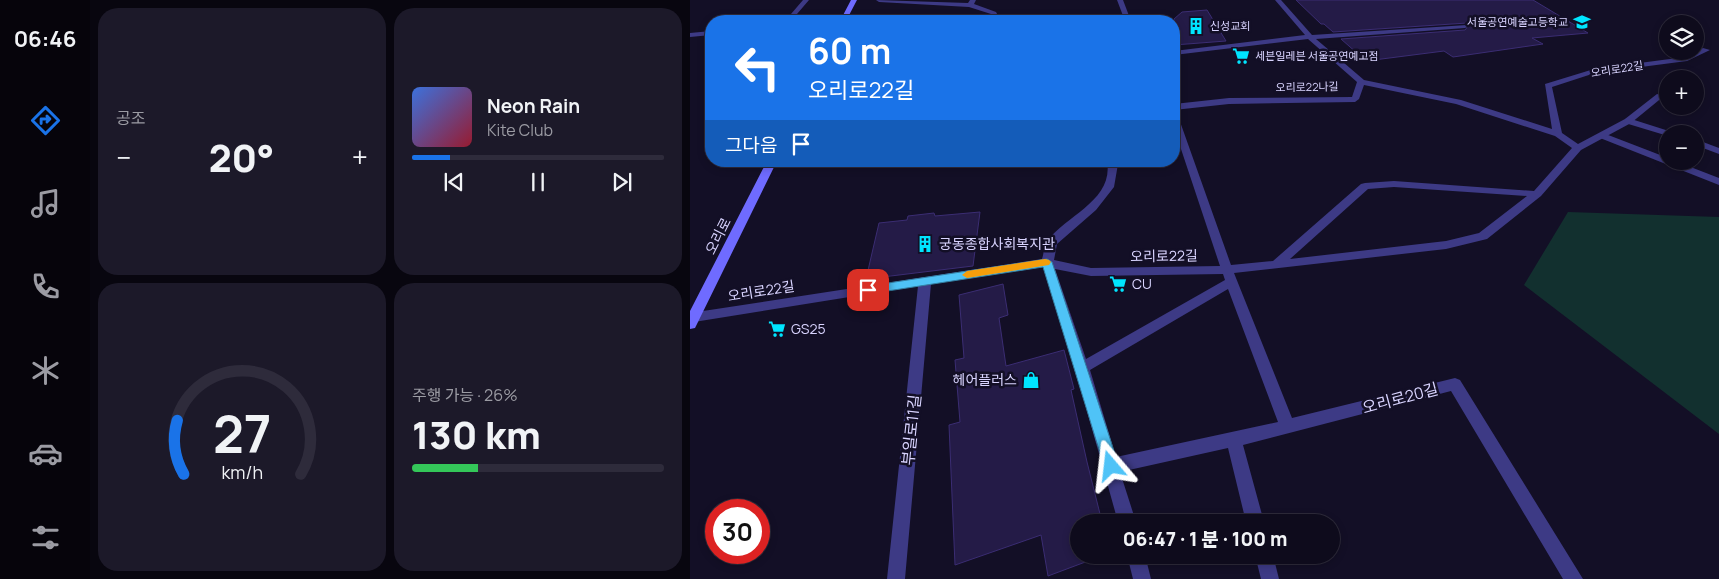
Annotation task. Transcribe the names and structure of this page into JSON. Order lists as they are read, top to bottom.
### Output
{
  "streets": {
    "main road": ["오리로"],
    "street": [
      "오리로22길",
      "오리로22나길",
      "오리로20길",
      "부일로11길"
    ]
  },
  "crossings": [
    ["오리로22길", "오리로"],
    ["오리로22길", "부일로11길"]
  ],
  "places": {
    "school or university": ["서울공연예술고등학교"],
    "building": ["신성교회", "궁동종합사회복지관"],
    "supermarket": ["세븐일레븐 서울공연예고점", "CU", "GS25"],
    "shop": ["헤어플러스"]
  },
  "page": {
    "tabs": "06:46",
    "tile": [
      "공조",
      ["주행 가능 · 26%", "130 km"]
    ],
    "map_buttons": ["+", "−"],
    "turn": ["60 m", "오리로22길"],
    "song": ["Neon Rain", "Kite Club"],
    "then": "그다음",
    "heat": ["−", "20°", "+"],
    "limit": "30",
    "trip": "06:47 · 1 분 · 100 m",
    "gauge": ["27", "km/h"]
  }
}
